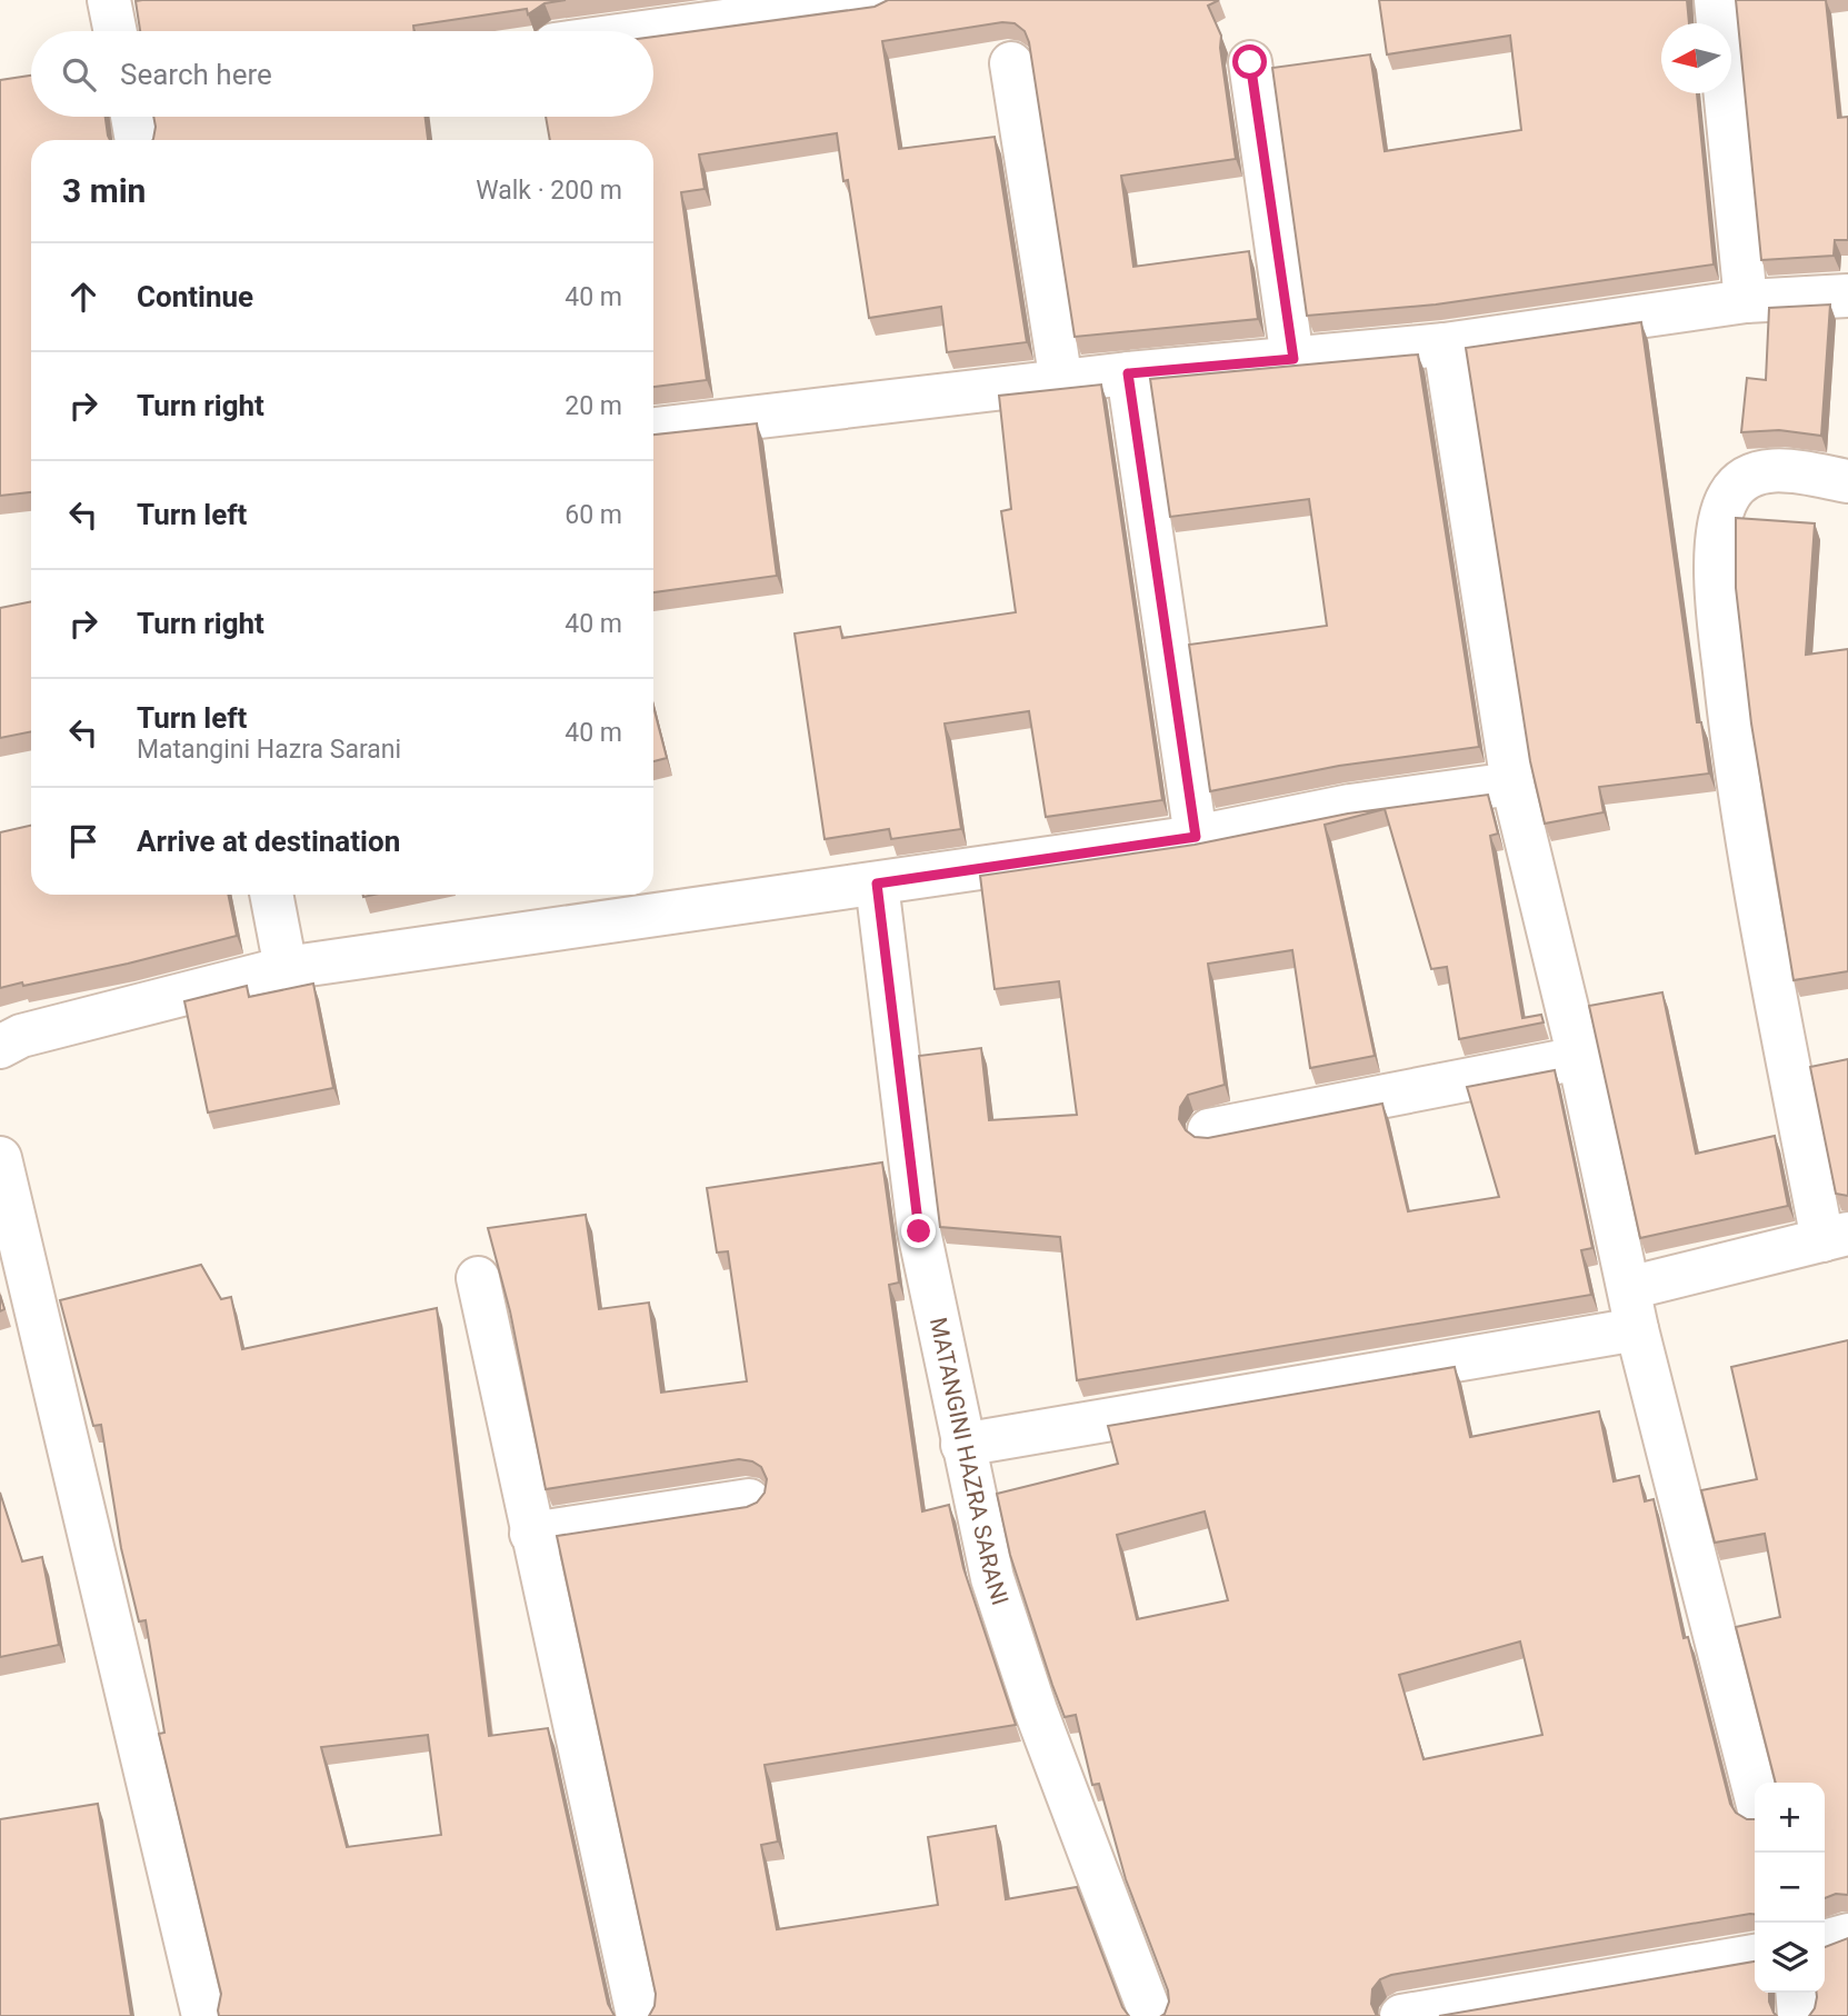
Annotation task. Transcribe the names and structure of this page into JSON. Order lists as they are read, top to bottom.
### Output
{
  "streets": {
    "street": ["MATANGINI HAZRA SARANI"]
  },
  "north": "left",
  "page": {
    "search": "Search here",
    "heading": ["3 min", "Walk · 200 m"],
    "list": [
      ["Continue", "40 m"],
      ["Turn right", "20 m"],
      ["Turn left", "60 m"],
      ["Turn right", "40 m"],
      ["Turn left", "Matangini Hazra Sarani", "40 m"],
      "Arrive at destination"
    ],
    "map_buttons": ["+", "−"]
  }
}
